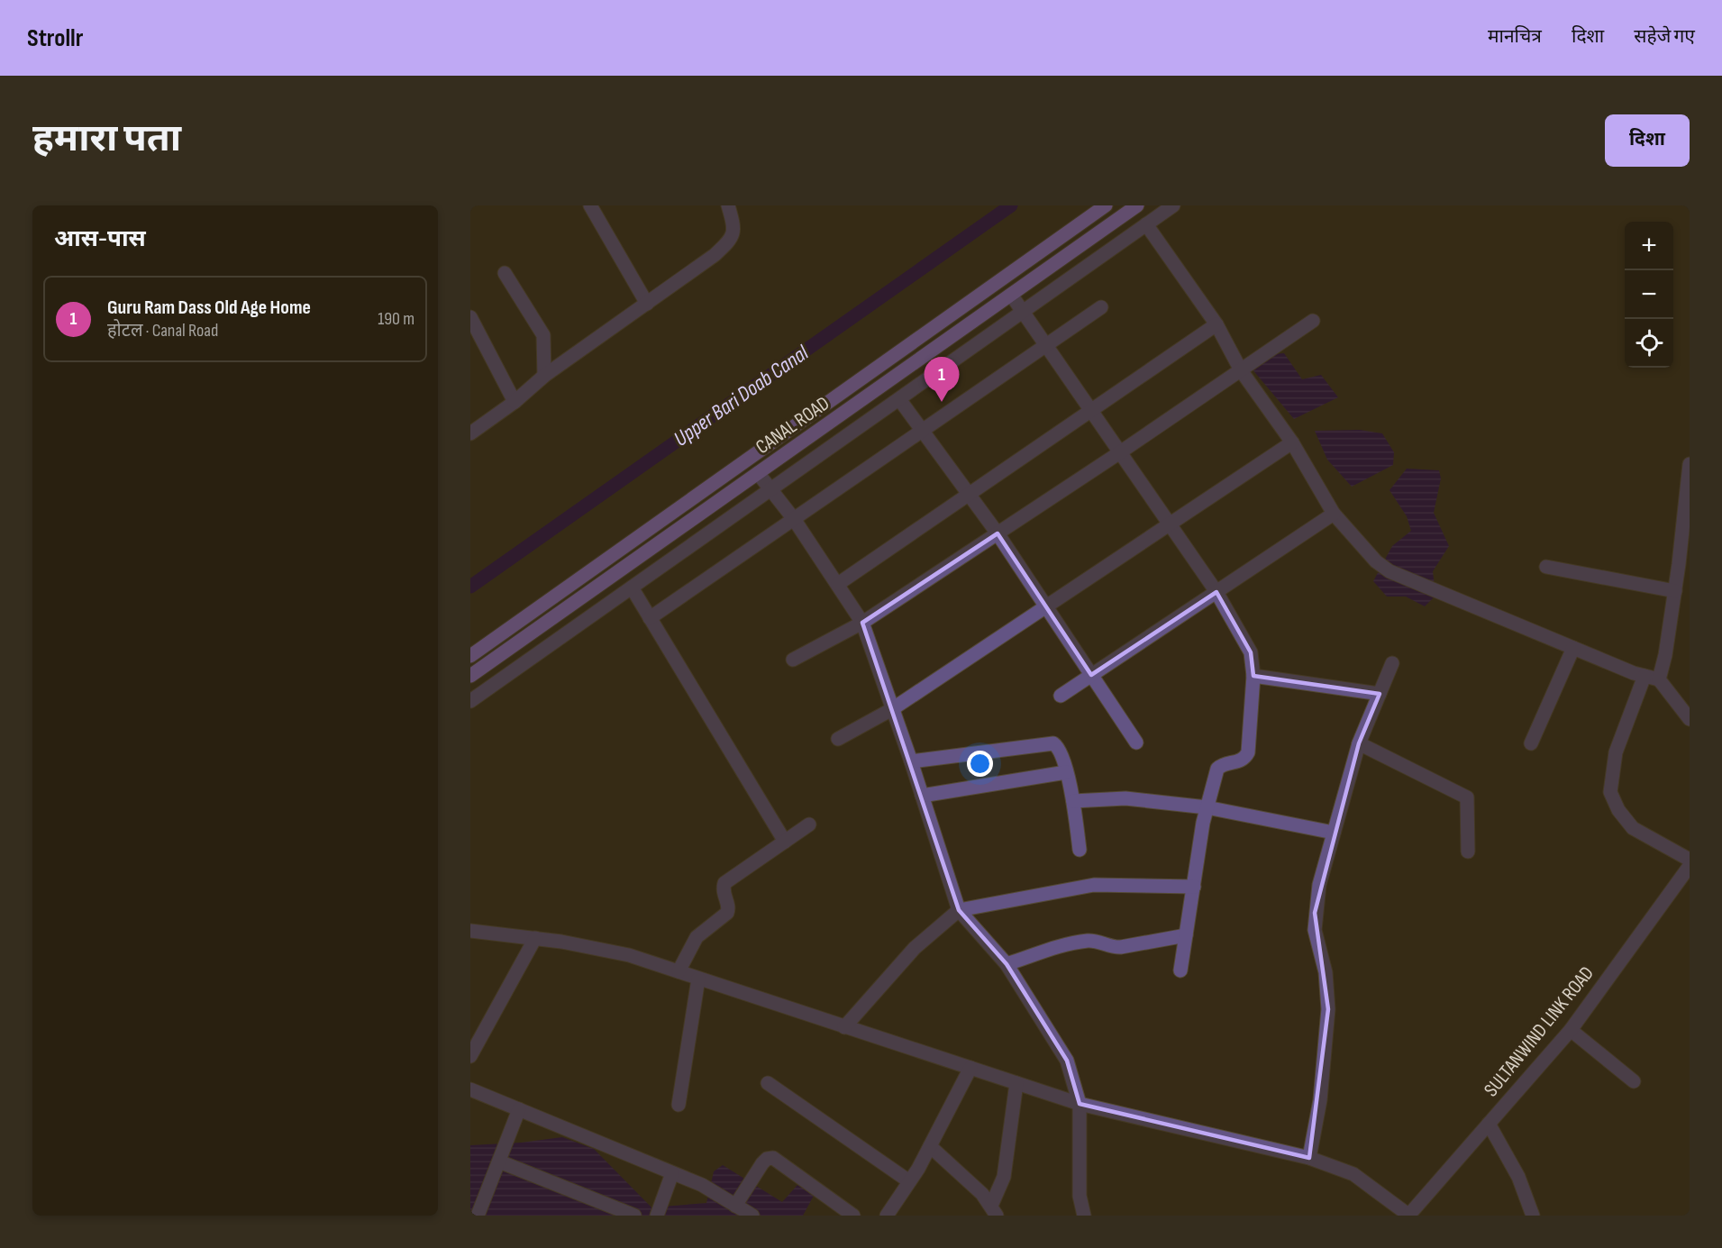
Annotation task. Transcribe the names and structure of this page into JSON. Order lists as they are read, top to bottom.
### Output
{
  "streets": {
    "main road": ["CANAL ROAD"],
    "street": ["SULTANWIND LINK ROAD"]
  },
  "water": ["Upper Bari Doab Canal"],
  "page": {
    "header": "Strollr",
    "nav": ["मानचित्र", "दिशा", "सहेजे गए"],
    "buttons": "दिशा",
    "title": "हमारा पता",
    "heading": "आस-पास",
    "map_buttons": ["+", "−"],
    "list": [
      {
        "mark": "1",
        "name": "Guru Ram Dass Old Age Home",
        "note": "होटल · Canal Road",
        "value": "190 m"
      }
    ],
    "pins": "1"
  }
}
